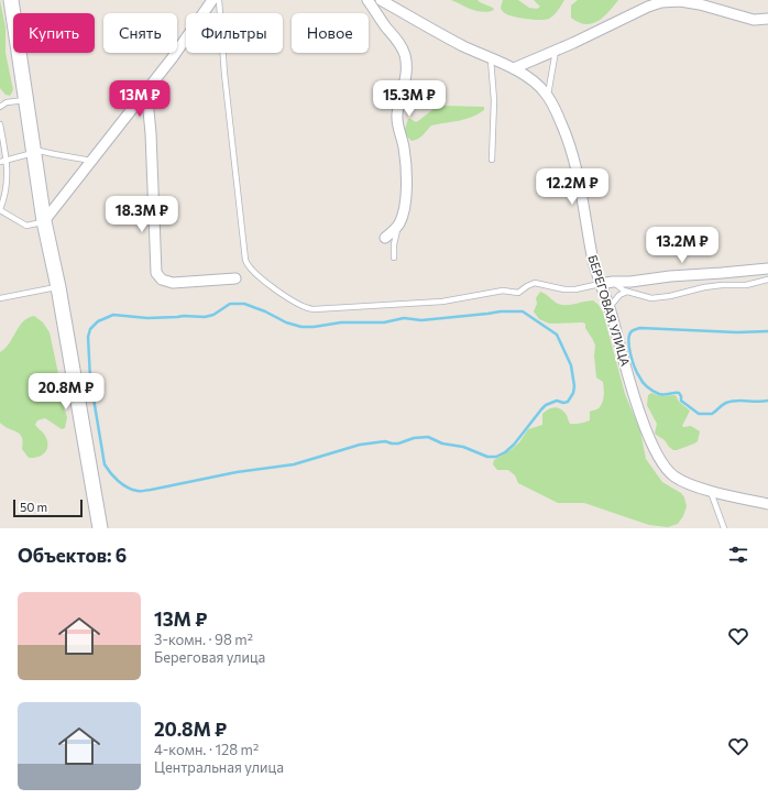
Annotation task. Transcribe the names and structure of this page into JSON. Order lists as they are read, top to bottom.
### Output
{
  "streets": {
    "street": ["БЕРЕГОВАЯ УЛИЦА"]
  },
  "scale_bar": "50 m",
  "page": {
    "chip": [
      "Купить",
      "Снять",
      "Фильтры",
      "Новое"
    ],
    "price": [
      "13M ₽",
      "15.3M ₽",
      "12.2M ₽",
      "18.3M ₽",
      "13.2M ₽",
      "20.8M ₽"
    ],
    "scale": "50 m",
    "heading": "Объектов: 6",
    "list": [
      {
        "name": "13M ₽",
        "note": "3-комн. · 98 m² · Береговая улица"
      },
      {
        "name": "20.8M ₽",
        "note": "4-комн. · 128 m² · Центральная улица"
      }
    ]
  }
}
